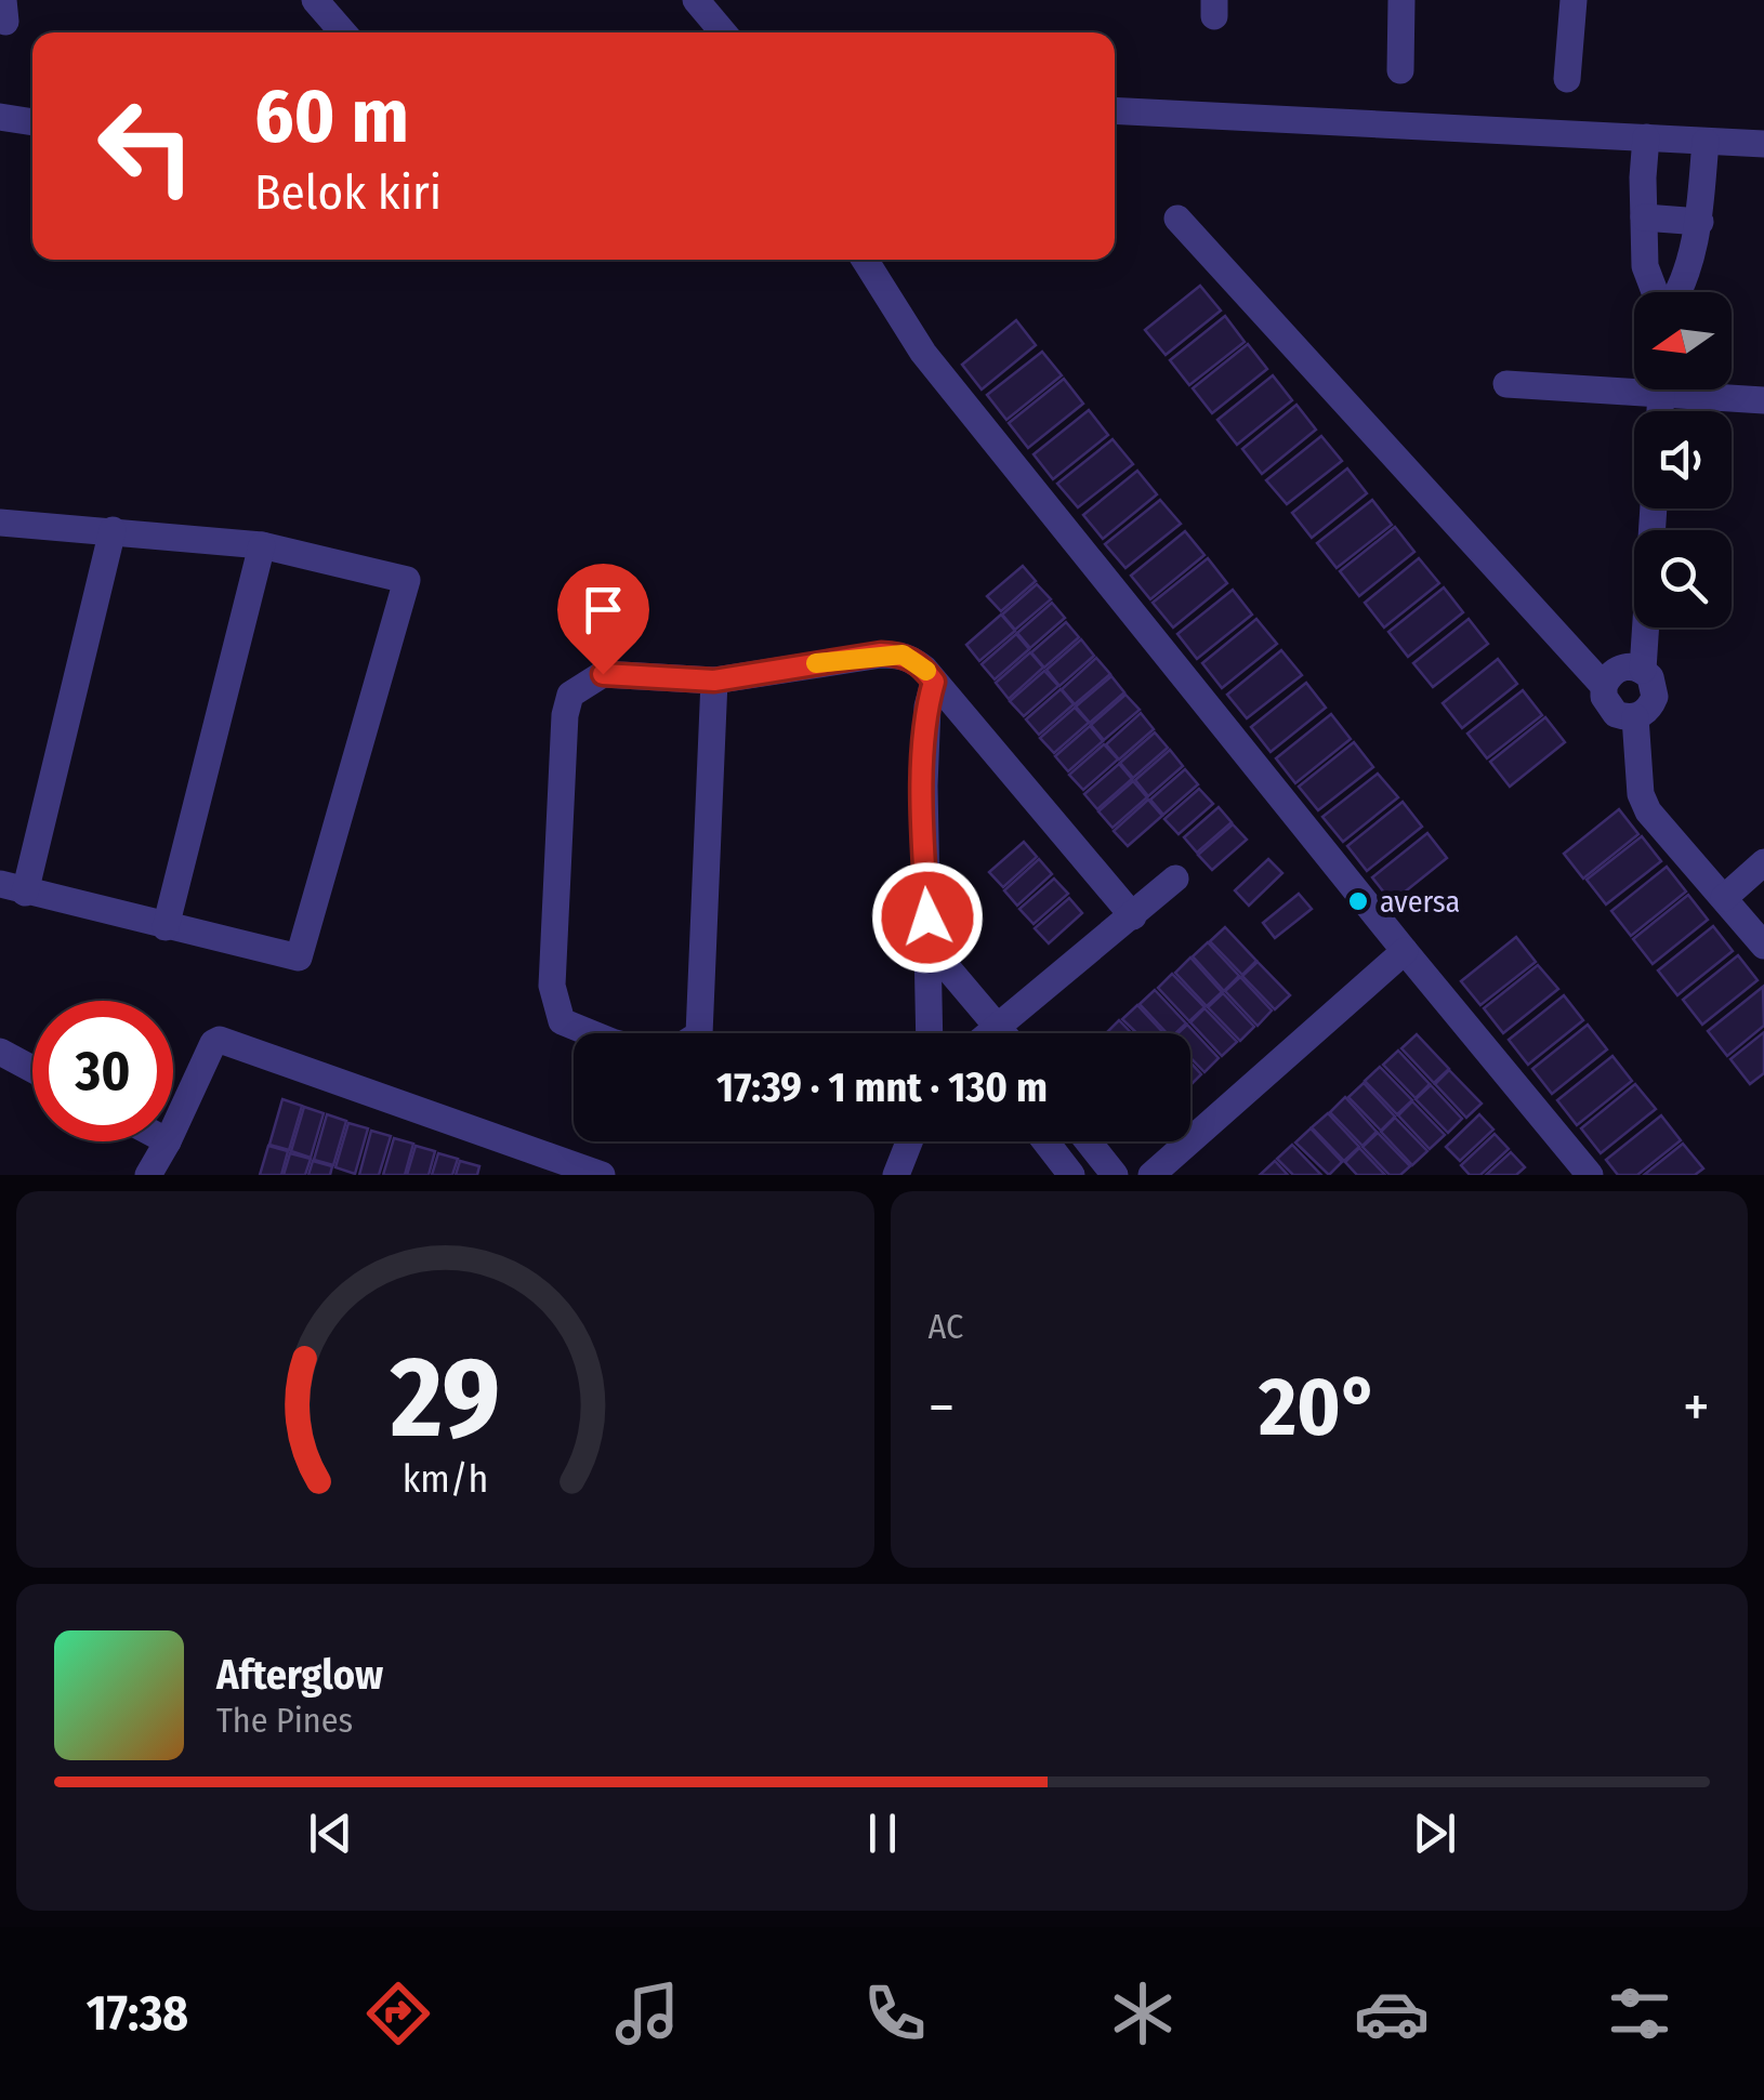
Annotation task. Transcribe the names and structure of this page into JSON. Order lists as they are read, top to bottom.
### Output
{
  "places": ["aversa"],
  "north": "left",
  "page": {
    "turn": ["60 m", "Belok kiri"],
    "limit": "30",
    "trip": "17:39 · 1 mnt · 130 m",
    "tile": "AC",
    "heat": ["−", "20°", "+"],
    "song": ["Afterglow", "The Pines"],
    "tabs": "17:38",
    "gauge": ["29", "km/h"]
  }
}
